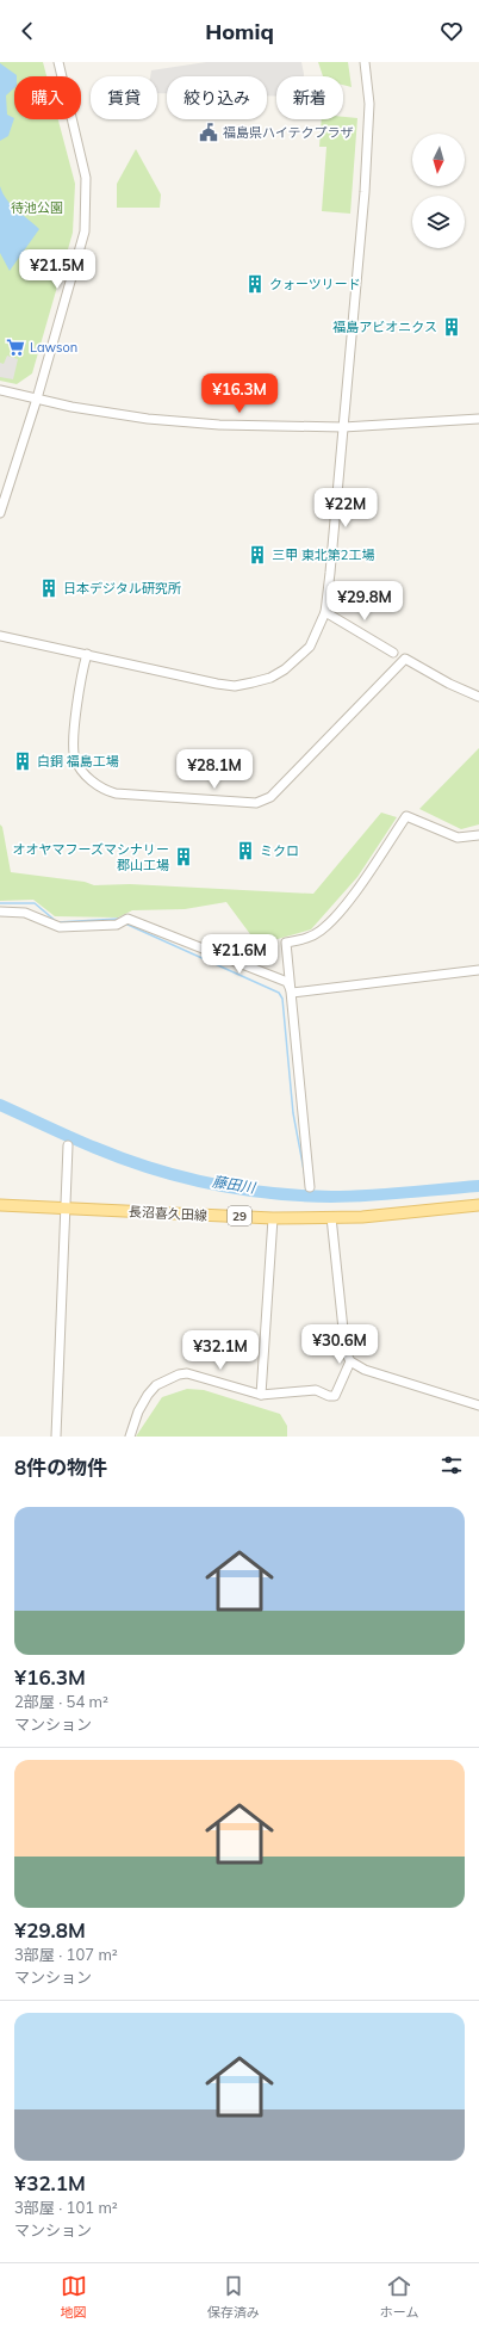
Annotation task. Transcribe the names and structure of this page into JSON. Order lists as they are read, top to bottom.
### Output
{
  "streets": {
    "main road": ["長沼喜久田線", "29"]
  },
  "water": ["藤田川"],
  "parks": ["待池公園"],
  "places": {
    "public building": ["福島県ハイテクプラザ"],
    "building": [
      "クォーツリード",
      "福島アビオニクス",
      "三甲 東北第2工場",
      "日本デジタル研究所",
      "白銅 福島工場",
      "ミクロ",
      "オオヤマフーズマシナリー 郡山工場"
    ],
    "supermarket": ["Lawson"]
  },
  "north": "bottom",
  "page": {
    "header": "Homiq",
    "chip": [
      "購入",
      "賃貸",
      "絞り込み",
      "新着"
    ],
    "price": [
      "¥21.5M",
      "¥16.3M",
      "¥22M",
      "¥29.8M",
      "¥28.1M",
      "¥21.6M",
      "¥30.6M",
      "¥32.1M"
    ],
    "heading": "8件の物件",
    "list": [
      {
        "name": "¥16.3M",
        "note": "2部屋 · 54 m² · マンション"
      },
      {
        "name": "¥29.8M",
        "note": "3部屋 · 107 m² · マンション"
      },
      {
        "name": "¥32.1M",
        "note": "3部屋 · 101 m² · マンション"
      }
    ],
    "tabs": ["地図", "保存済み", "ホーム"]
  }
}
